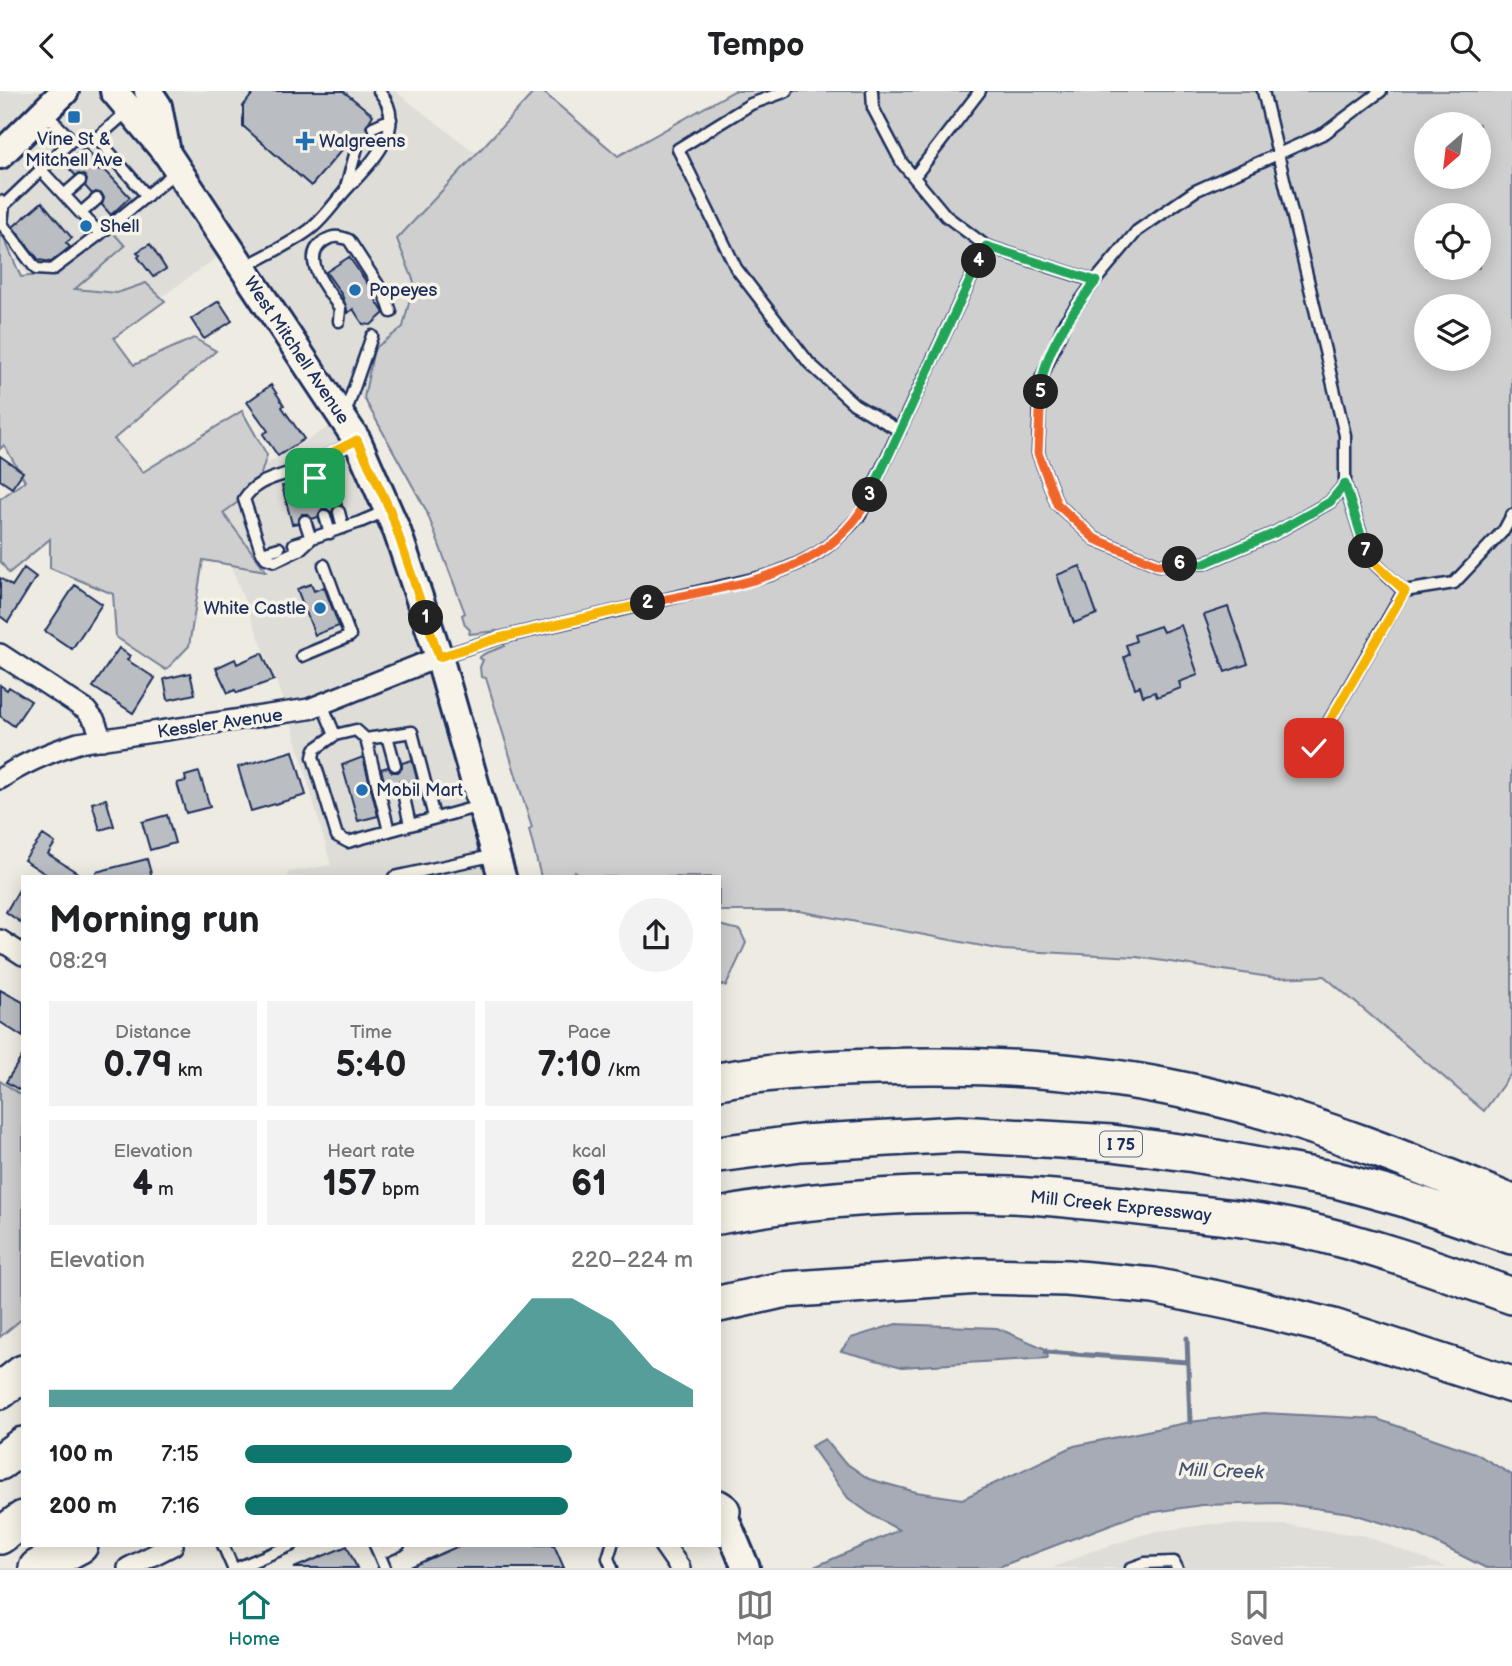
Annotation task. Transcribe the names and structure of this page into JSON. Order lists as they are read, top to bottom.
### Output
{
  "streets": {
    "highway": ["I 75", "Mill Creek Expressway"],
    "main road": ["West Mitchell Avenue"],
    "street": ["Kessler Avenue"]
  },
  "crossings": [
    ["West Mitchell Avenue", "Kessler Avenue"]
  ],
  "water": ["Mill Creek"],
  "places": {
    "transit": ["Vine St & Mitchell Ave"],
    "health": ["Walgreens"],
    "other": [
      "Shell",
      "Popeyes",
      "White Castle",
      "Mobil Mart"
    ]
  },
  "north": "bottom left",
  "page": {
    "header": "Tempo",
    "pins": [
      "4",
      "5",
      "3",
      "7",
      "6",
      "2",
      "1"
    ],
    "heading": ["Morning run", "08:29"],
    "stats": [
      ["Distance", "0.79 km"],
      ["Time", "5:40"],
      ["Pace", "7:10 /km"],
      ["Elevation", "4 m"],
      ["Heart rate", "157 bpm"],
      ["kcal", "61"]
    ],
    "chart": ["Elevation", "220–224 m"],
    "list": [
      {
        "name": "100 m",
        "note": "7:15"
      },
      {
        "name": "200 m",
        "note": "7:16"
      }
    ],
    "tabs": ["Home", "Map", "Saved"]
  }
}
